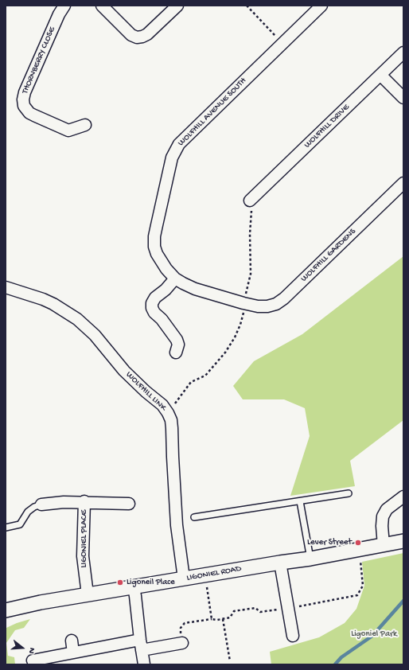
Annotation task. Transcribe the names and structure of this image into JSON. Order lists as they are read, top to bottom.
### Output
{
  "streets": {
    "street": [
      "THORNBERRY CLOSE",
      "WOLFHILL AVENUE SOUTH",
      "WOLFHILL DRIVE",
      "WOLFHILL GARDENS",
      "WOLFHILL LINK",
      "LIGONIEL PLACE",
      "LIGONIEL ROAD"
    ]
  },
  "crossings": [
    ["WOLFHILL AVENUE SOUTH", "WOLFHILL GARDENS"],
    ["WOLFHILL LINK", "LIGONIEL ROAD"],
    ["LIGONIEL PLACE", "LIGONIEL ROAD"]
  ],
  "parks": ["Ligoniel Park"],
  "places": ["Lever Street", "Ligoneil Place"],
  "north": "right"
}
